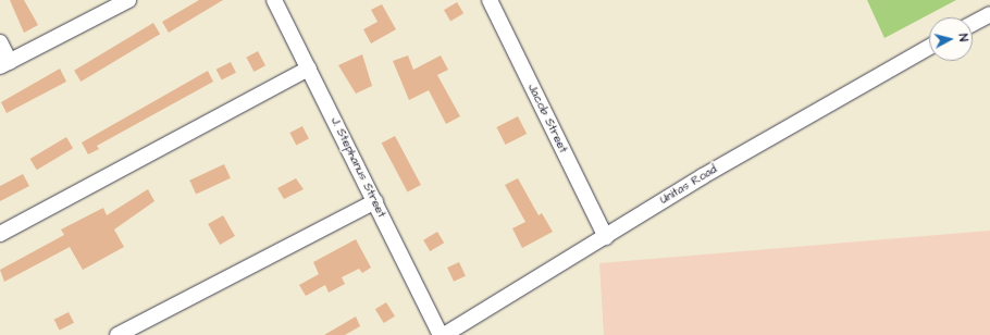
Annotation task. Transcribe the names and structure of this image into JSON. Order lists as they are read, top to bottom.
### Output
{
  "streets": {
    "street": ["Jacob Street", "J. Stephanus Street", "Unitas Road"]
  },
  "crossings": [
    ["Jacob Street", "Unitas Road"],
    ["J. Stephanus Street", "Unitas Road"]
  ],
  "north": "right"
}
